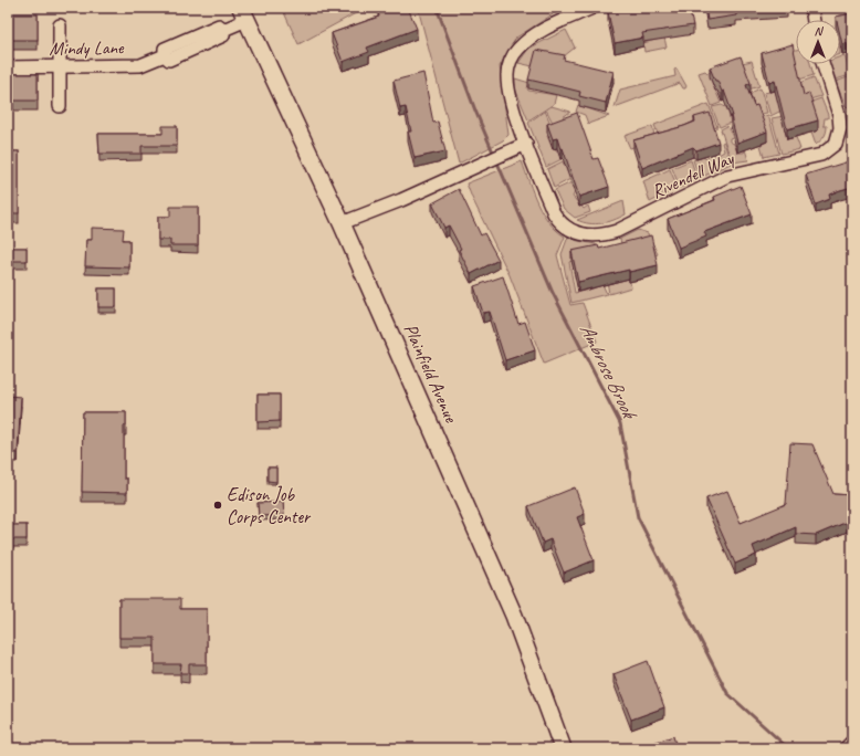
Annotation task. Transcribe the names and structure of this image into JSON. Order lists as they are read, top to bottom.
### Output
{
  "streets": {
    "main road": ["Plainfield Avenue"],
    "street": ["Mindy Lane", "Rivendell Way"]
  },
  "crossings": [
    ["Mindy Lane", "Plainfield Avenue"]
  ],
  "water": ["Ambrose Brook"],
  "places": ["Edison Job Corps Center"],
  "north": "top"
}
